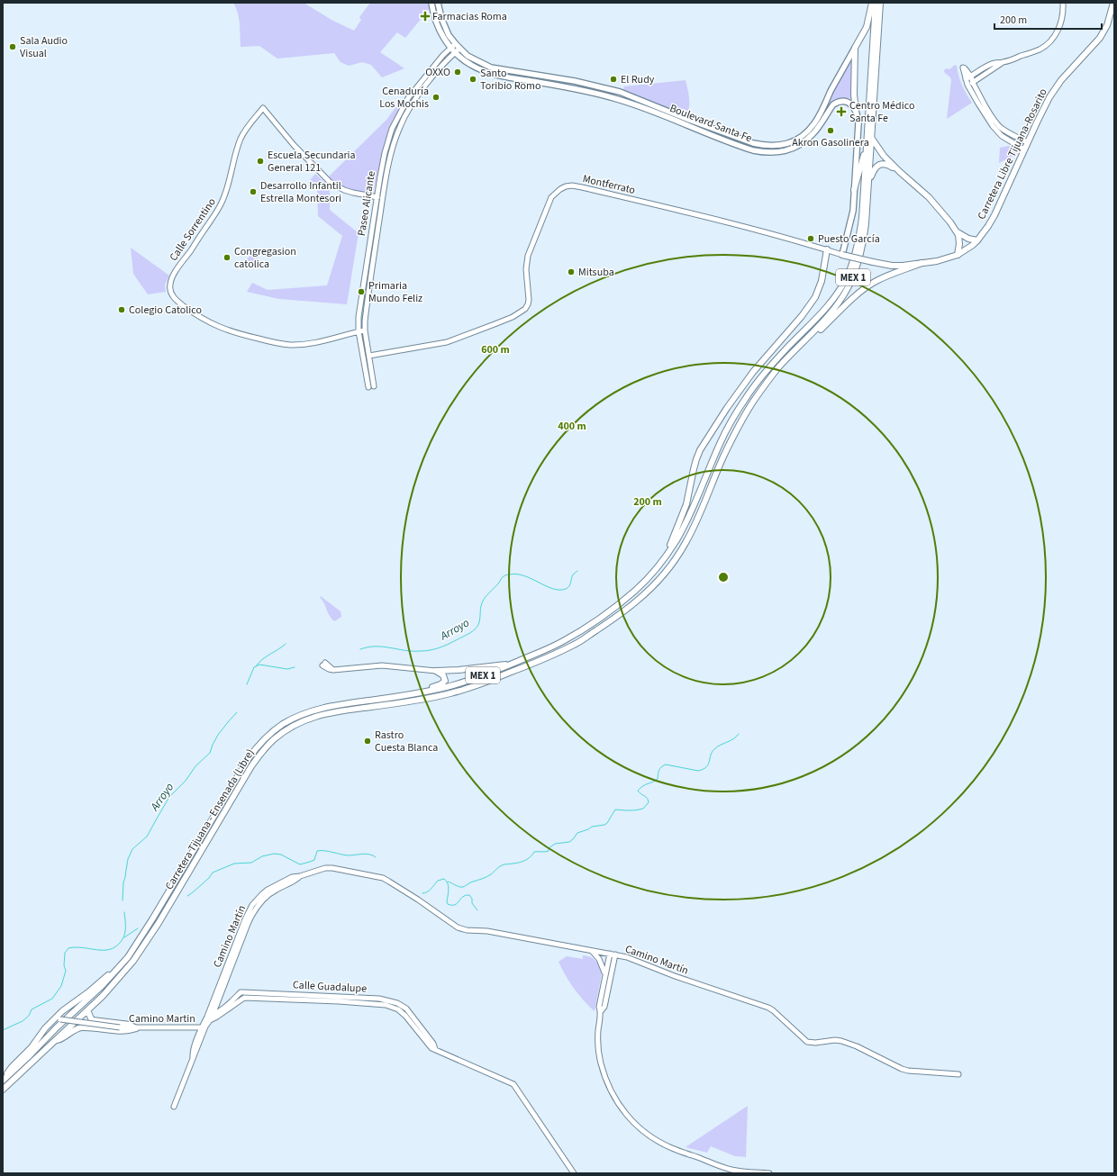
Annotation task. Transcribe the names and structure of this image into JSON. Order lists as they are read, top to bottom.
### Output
{
  "streets": {
    "main road": [
      "Boulevard Santa Fe",
      "Carretera Libre Tijuana-Rosarito",
      "MEX 1",
      "Carretera Tijuana - Ensenada (Libre)"
    ],
    "street": [
      "Montferrato",
      "Paseo Alicante",
      "Calle Sorrentino",
      "Camino Martín",
      "Calle Guadalupe",
      "Camino Martin"
    ]
  },
  "crossings": [
    ["Boulevard Santa Fe", "Paseo Alicante"],
    ["Carretera Libre Tijuana-Rosarito", "Montferrato"],
    ["Montferrato", "Paseo Alicante"],
    ["Paseo Alicante", "Calle Sorrentino"],
    ["Camino Martín", "Calle Guadalupe"],
    ["Camino Martín", "Camino Martin"]
  ],
  "water": ["Arroyo"],
  "places": {
    "health": ["Farmacias Roma", "Centro Médico Santa Fe"],
    "other": [
      "Sala Audio Visual",
      "OXXO",
      "Santo Toribio Romo",
      "El Rudy",
      "Cenaduría Los Mochis",
      "Akron Gasolinera",
      "Escuela Secundaria General 121",
      "Desarrollo Infantil Estrella Montesori",
      "Puesto García",
      "Congregasion catolica",
      "Mitsuba",
      "Primaria Mundo Feliz",
      "Colegio Catolico",
      "Rastro Cuesta Blanca"
    ]
  },
  "scale_bar": "200 m",
  "rings": ["600 m", "400 m", "200 m"]
}
